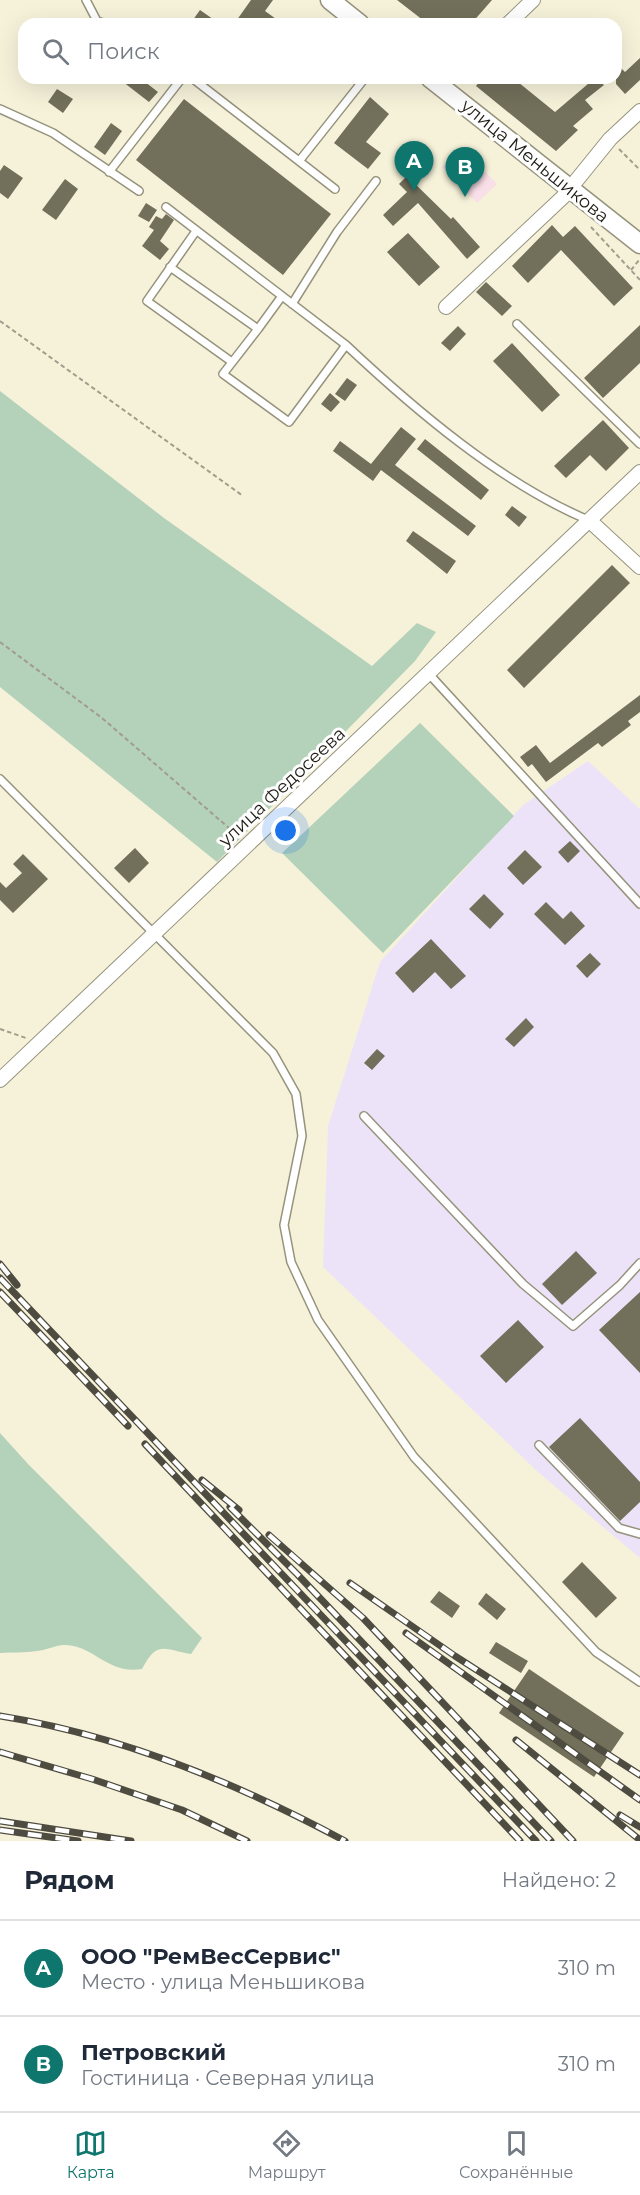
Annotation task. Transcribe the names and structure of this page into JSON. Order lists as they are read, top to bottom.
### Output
{
  "streets": {
    "main road": ["улица Меньшикова"],
    "street": ["улица Федосеева"]
  },
  "page": {
    "search": "Поиск",
    "pins": ["A", "B"],
    "heading": ["Рядом", "Найдено: 2"],
    "list": [
      {
        "mark": "A",
        "name": "ООО \"РемВесСервис\"",
        "note": "Место · улица Меньшикова",
        "value": "310 m"
      },
      {
        "mark": "B",
        "name": "Петровский",
        "note": "Гостиница · Северная улица",
        "value": "310 m"
      }
    ],
    "nav": ["Карта", "Маршрут", "Сохранённые"]
  }
}
